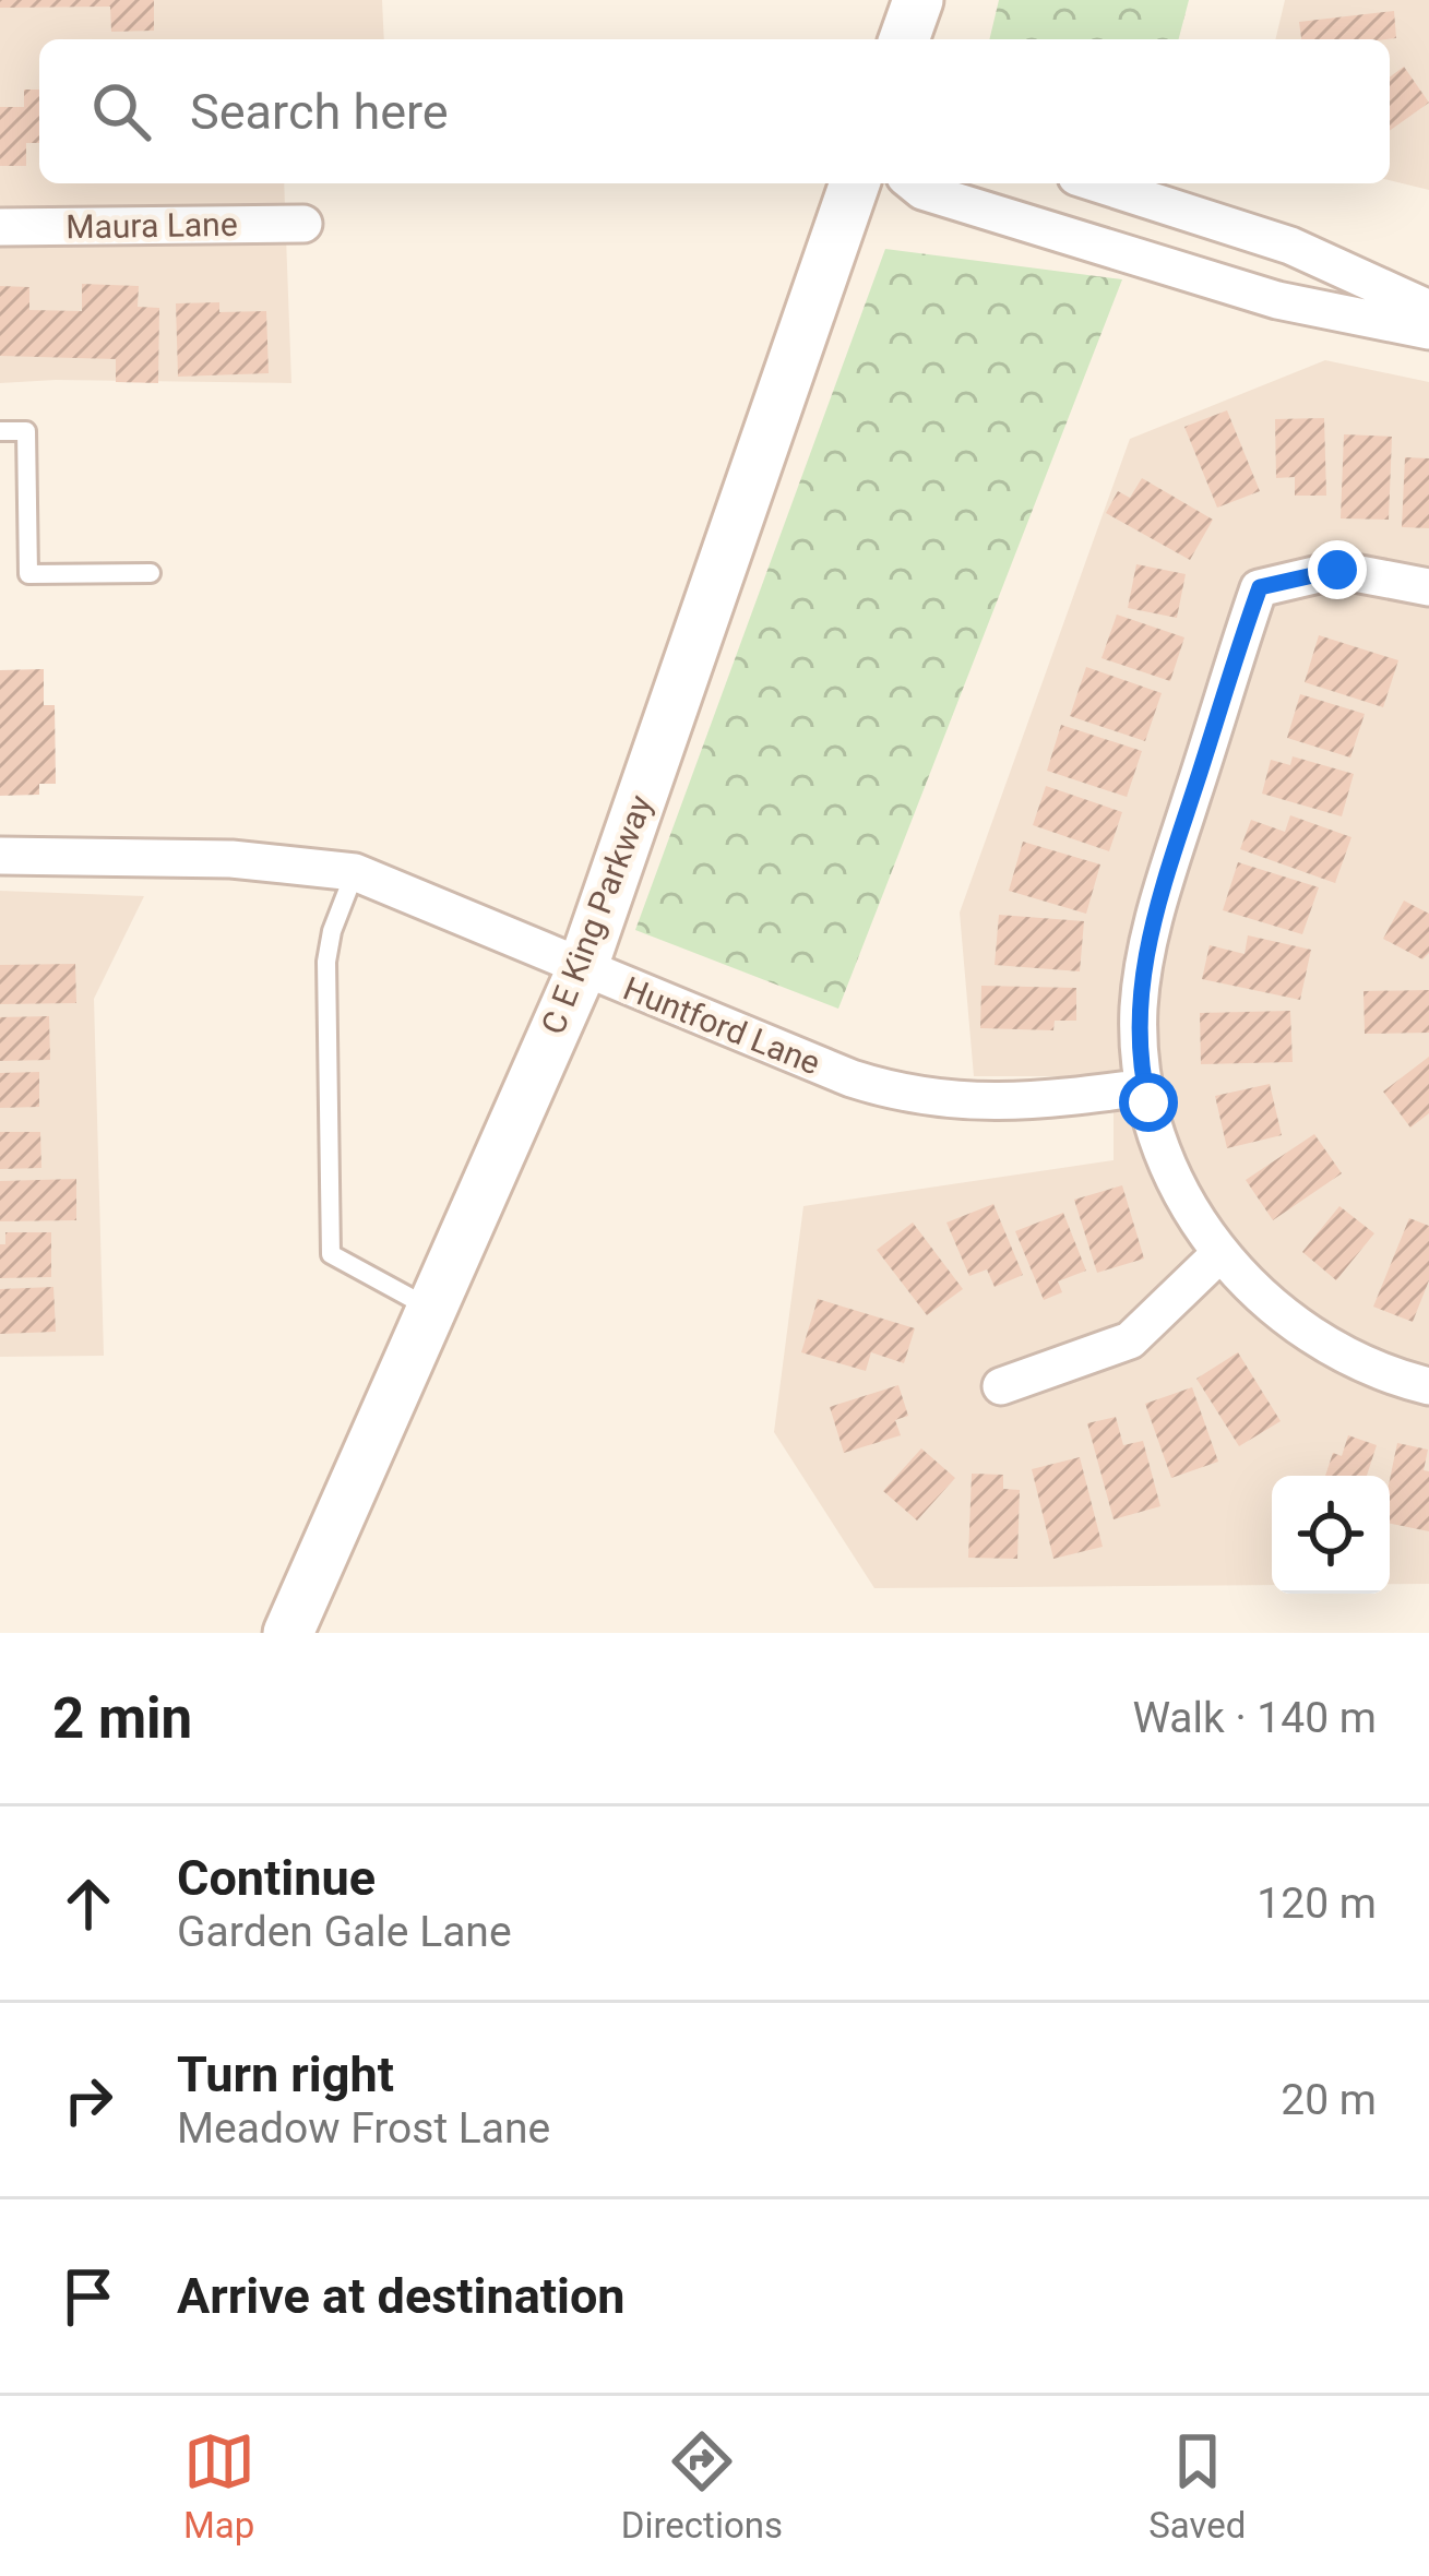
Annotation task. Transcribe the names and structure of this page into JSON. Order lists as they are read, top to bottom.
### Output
{
  "streets": {
    "main road": ["C E King Parkway"],
    "street": ["Maura Lane", "Huntford Lane"]
  },
  "crossings": [
    ["C E King Parkway", "Huntford Lane"]
  ],
  "page": {
    "search": "Search here",
    "heading": ["2 min", "Walk · 140 m"],
    "list": [
      ["Continue", "Garden Gale Lane", "120 m"],
      ["Turn right", "Meadow Frost Lane", "20 m"],
      "Arrive at destination"
    ],
    "nav": ["Map", "Directions", "Saved"]
  }
}
